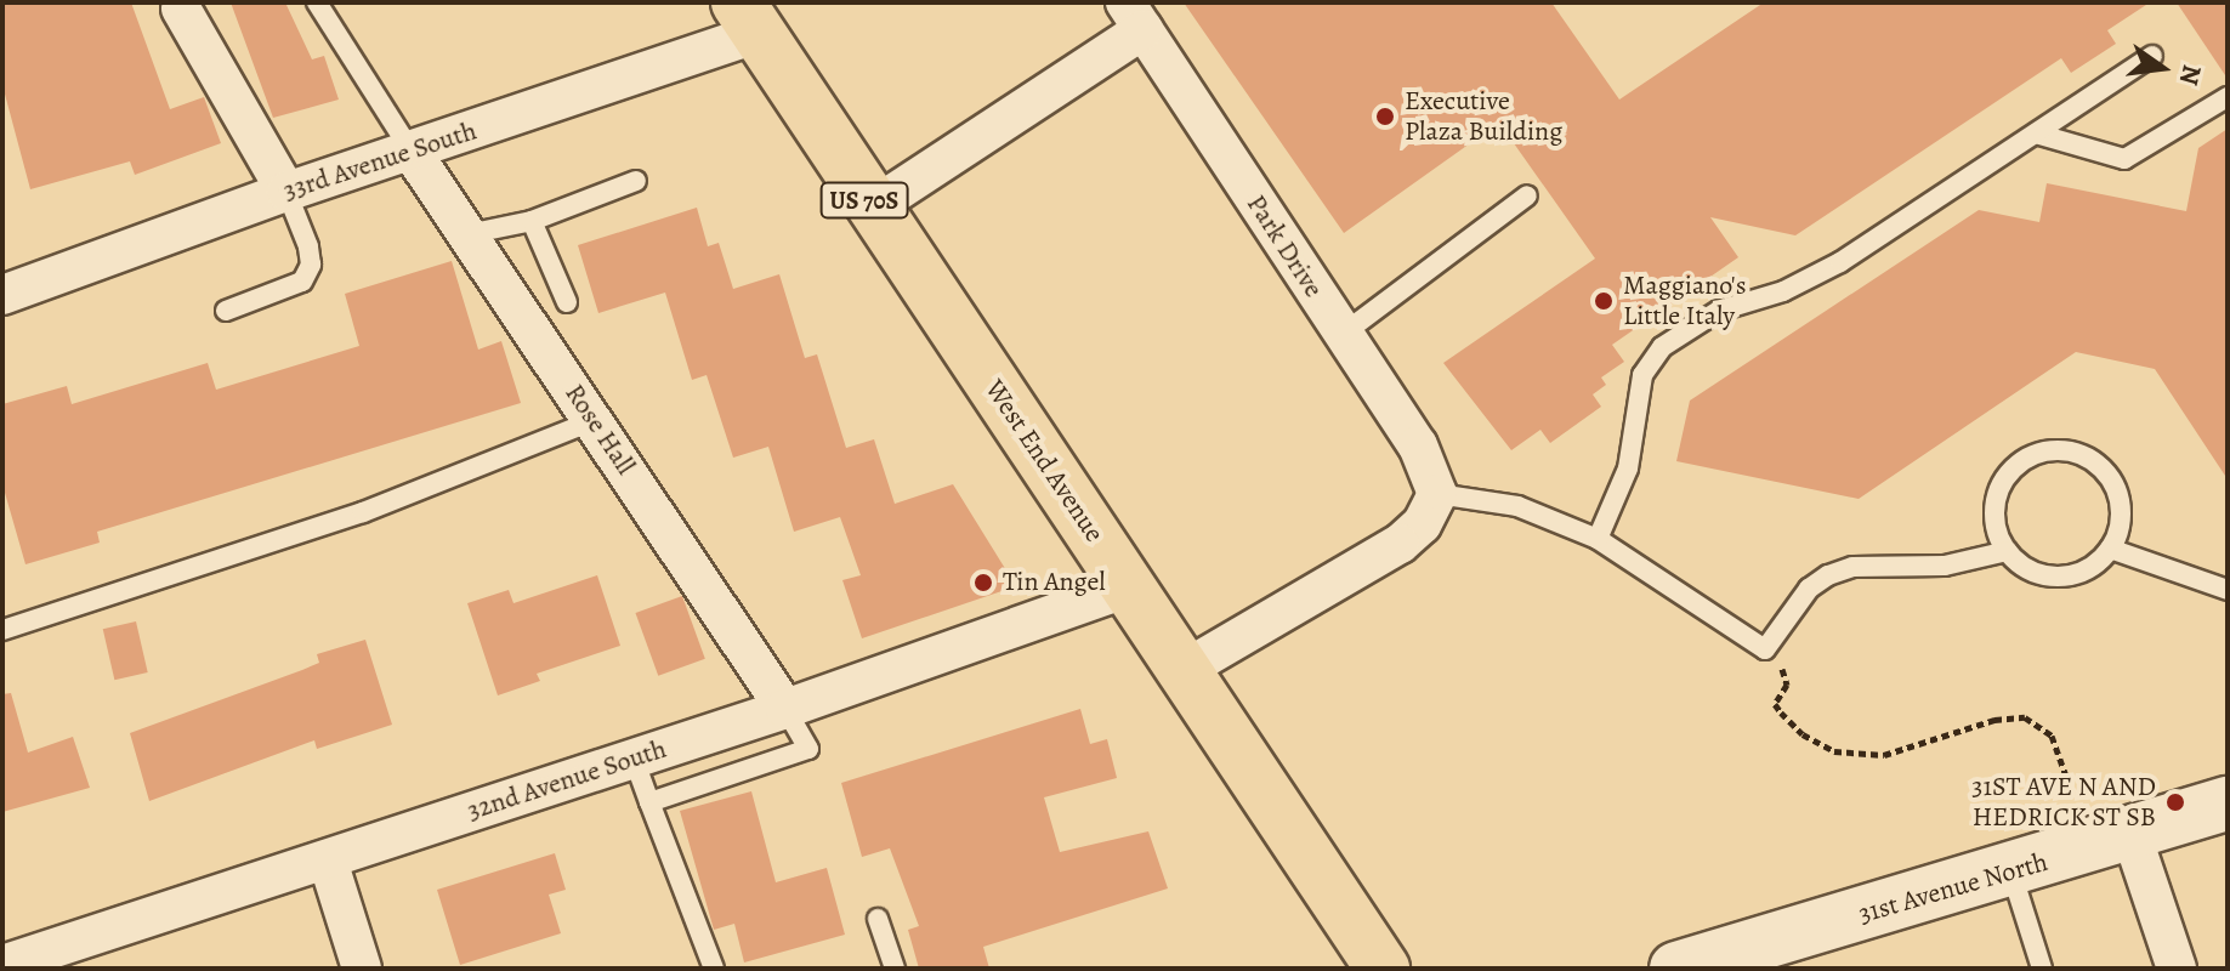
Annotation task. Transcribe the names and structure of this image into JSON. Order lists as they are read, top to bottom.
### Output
{
  "streets": {
    "main road": ["US 70S", "West End Avenue", "31st Avenue North"],
    "street": [
      "33rd Avenue South",
      "Park Drive",
      "Rose Hall",
      "32nd Avenue South"
    ]
  },
  "crossings": [
    ["33rd Avenue South", "Rose Hall"],
    ["33rd Avenue South", "West End Avenue"],
    ["Rose Hall", "32nd Avenue South"],
    ["West End Avenue", "32nd Avenue South"]
  ],
  "places": [
    "Executive Plaza Building",
    "Maggiano's Little Italy",
    "Tin Angel",
    "31ST AVE N AND HEDRICK ST SB"
  ],
  "north": "right"
}
